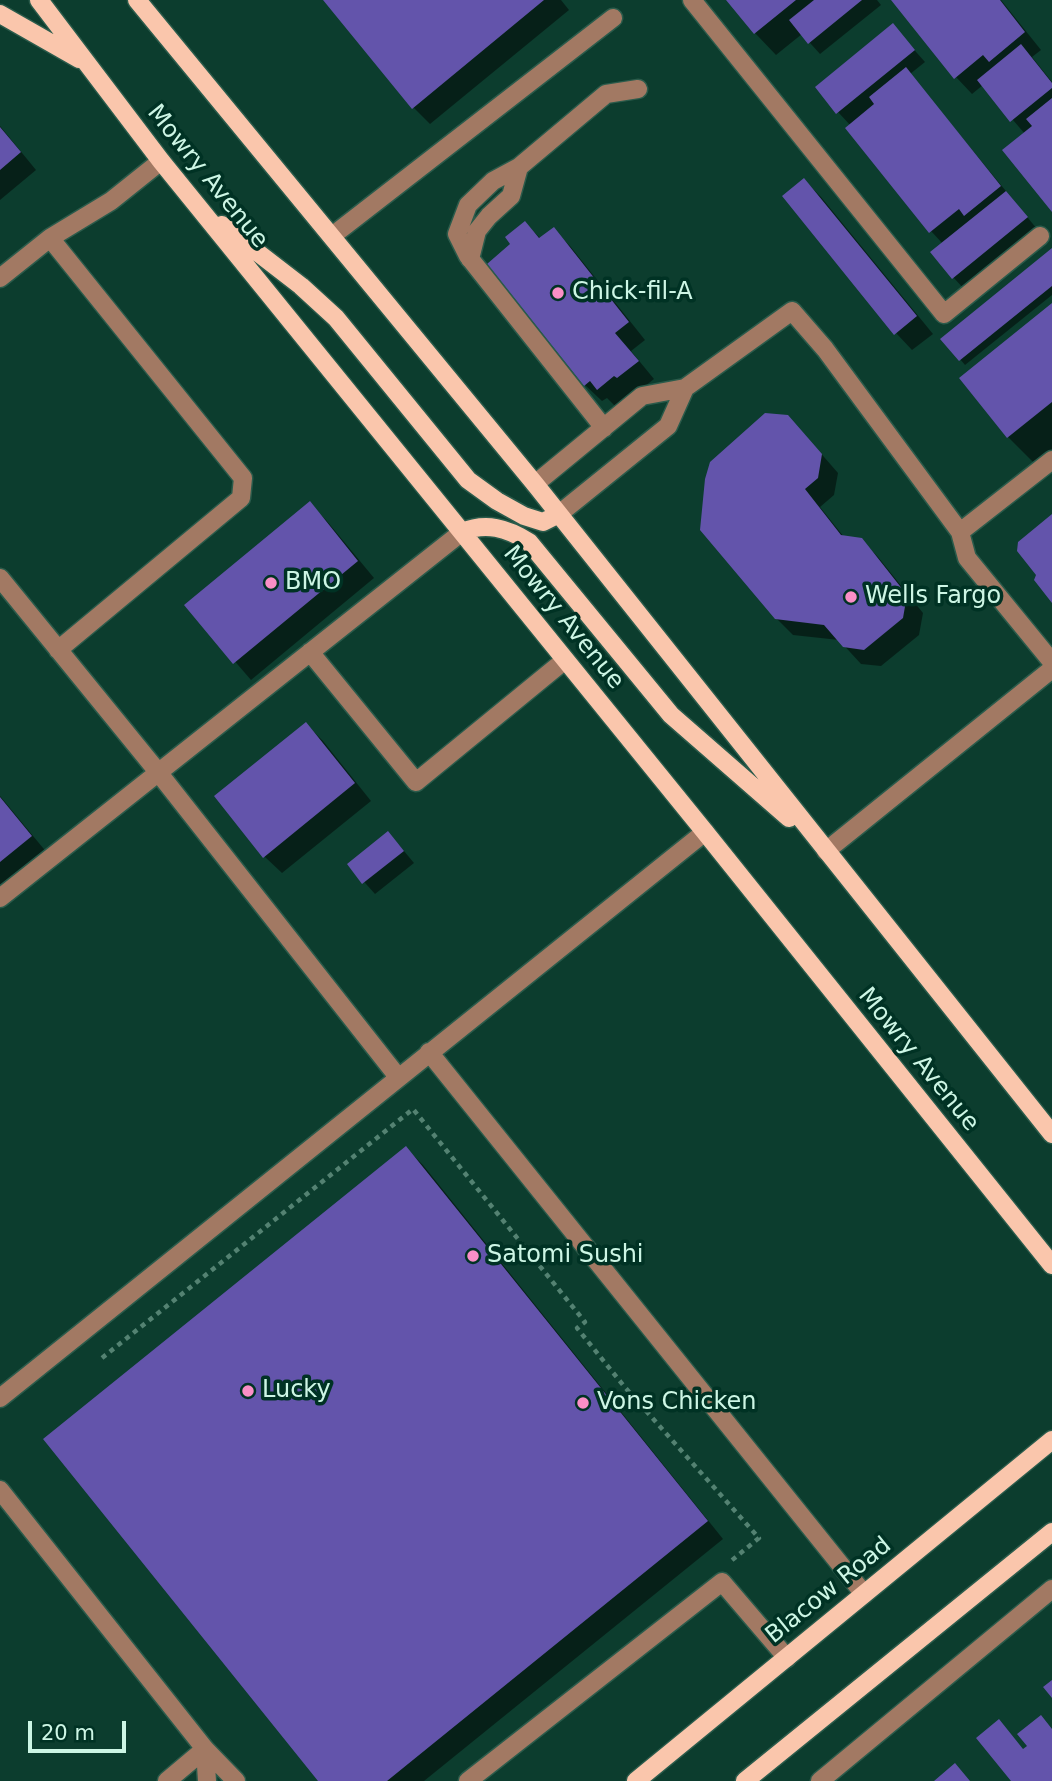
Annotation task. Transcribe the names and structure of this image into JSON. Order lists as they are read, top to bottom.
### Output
{
  "streets": {
    "main road": ["Mowry Avenue", "Blacow Road"]
  },
  "places": [
    "Chick-fil-A",
    "BMO",
    "Wells Fargo",
    "Satomi Sushi",
    "Lucky",
    "Vons Chicken"
  ],
  "scale_bar": "20 m"
}
